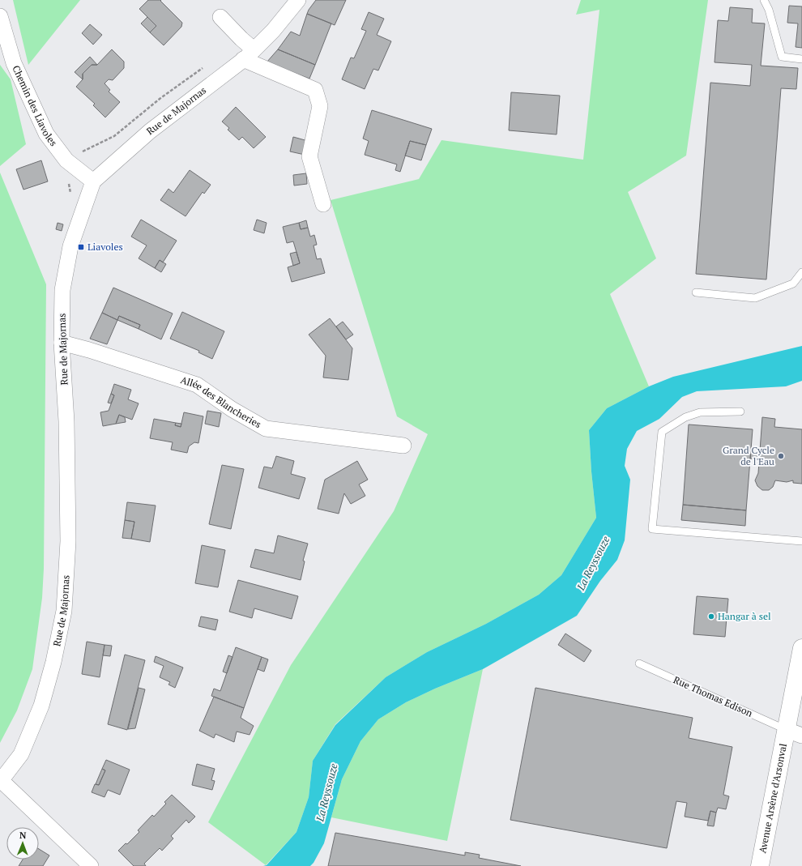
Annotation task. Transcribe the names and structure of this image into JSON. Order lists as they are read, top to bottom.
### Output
{
  "streets": {
    "street": [
      "Chemin des Liavoles",
      "Rue de Majornas",
      "Allée des Blancheries",
      "Avenue Arsène d'Arsonval"
    ],
    "lane": ["Rue Thomas Edison"]
  },
  "crossings": [
    ["Chemin des Liavoles", "Rue de Majornas"],
    ["Rue de Majornas", "Allée des Blancheries"],
    ["Rue Thomas Edison", "Avenue Arsène d'Arsonval"]
  ],
  "water": ["La Reyssouze"],
  "places": {
    "transit": ["Liavoles"],
    "other": ["Grand Cycle de l'Eau", "Hangar à sel"]
  },
  "north": "top"
}
